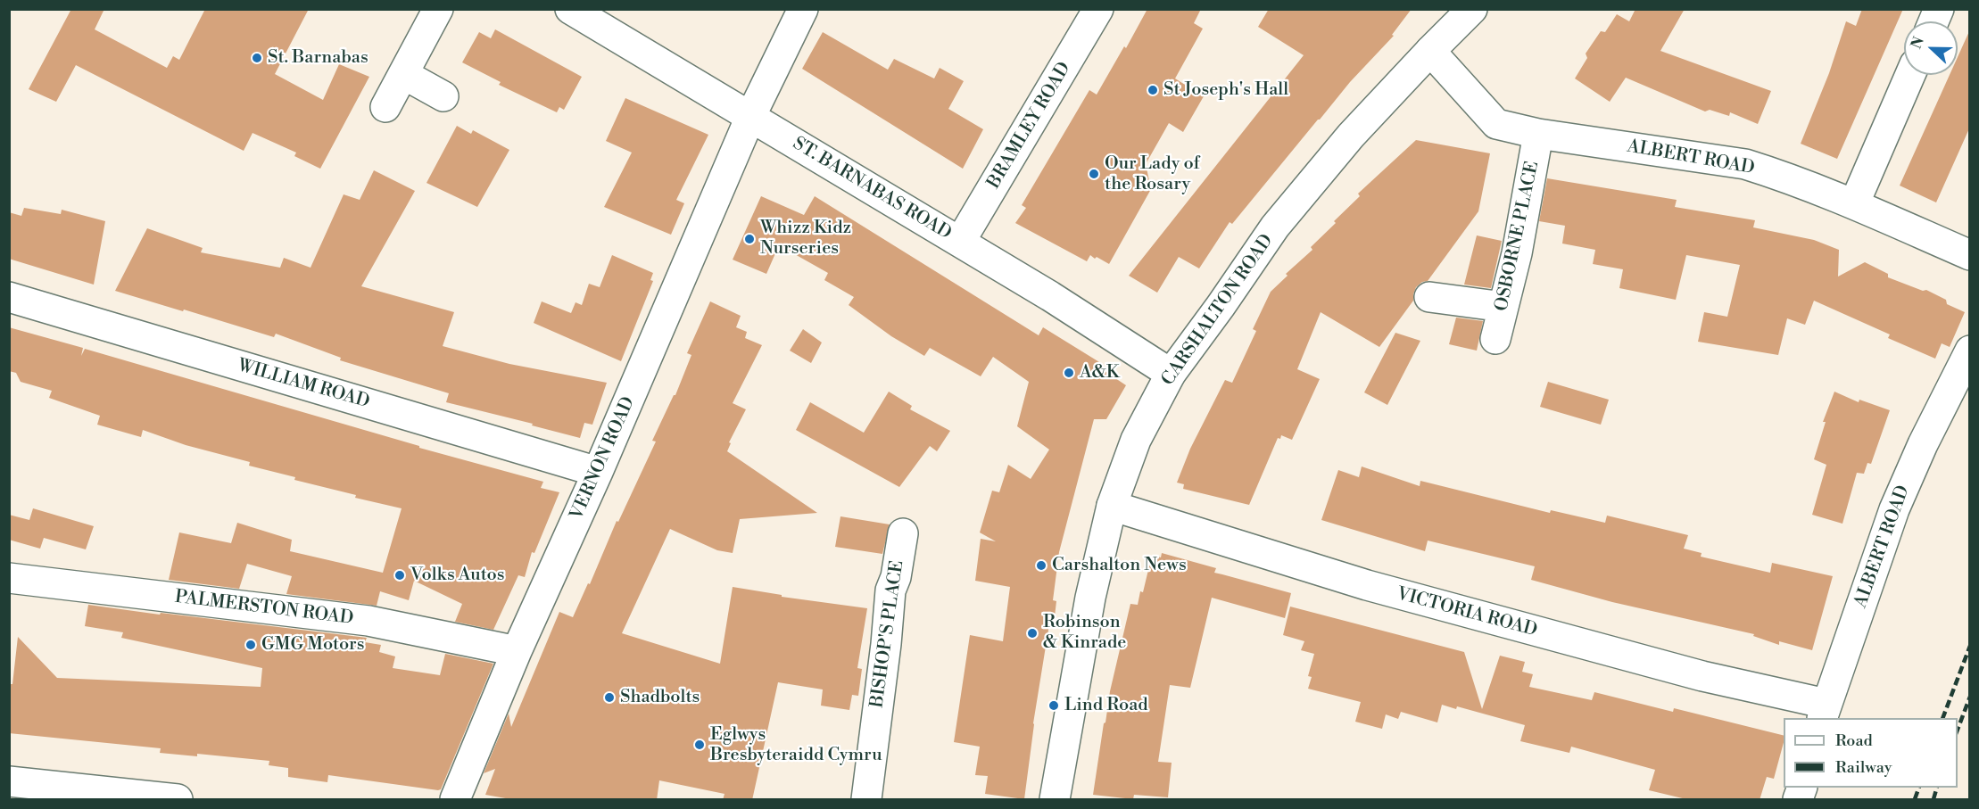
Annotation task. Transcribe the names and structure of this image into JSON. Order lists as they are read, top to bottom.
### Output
{
  "streets": {
    "main road": [
      "BRAMLEY ROAD",
      "ALBERT ROAD",
      "ST. BARNABAS ROAD",
      "OSBORNE PLACE",
      "CARSHALTON ROAD",
      "WILLIAM ROAD",
      "VERNON ROAD",
      "PALMERSTON ROAD",
      "VICTORIA ROAD",
      "BISHOP'S PLACE"
    ]
  },
  "crossings": [
    ["BRAMLEY ROAD", "ST. BARNABAS ROAD"],
    ["ALBERT ROAD", "OSBORNE PLACE"],
    ["ALBERT ROAD", "CARSHALTON ROAD"],
    ["ALBERT ROAD", "VICTORIA ROAD"],
    ["ST. BARNABAS ROAD", "CARSHALTON ROAD"],
    ["ST. BARNABAS ROAD", "VERNON ROAD"],
    ["CARSHALTON ROAD", "VICTORIA ROAD"],
    ["WILLIAM ROAD", "VERNON ROAD"],
    ["VERNON ROAD", "PALMERSTON ROAD"]
  ],
  "places": [
    "St. Barnabas",
    "St Joseph's Hall",
    "Our Lady of the Rosary",
    "Whizz Kidz Nurseries",
    "A&K",
    "Carshalton News",
    "Volks Autos",
    "Robinson & Kinrade",
    "GMG Motors",
    "Shadbolts",
    "Lind Road",
    "Eglwys Bresbyteraidd Cymru"
  ],
  "legend": ["Road", "Railway"],
  "north": "left"
}
